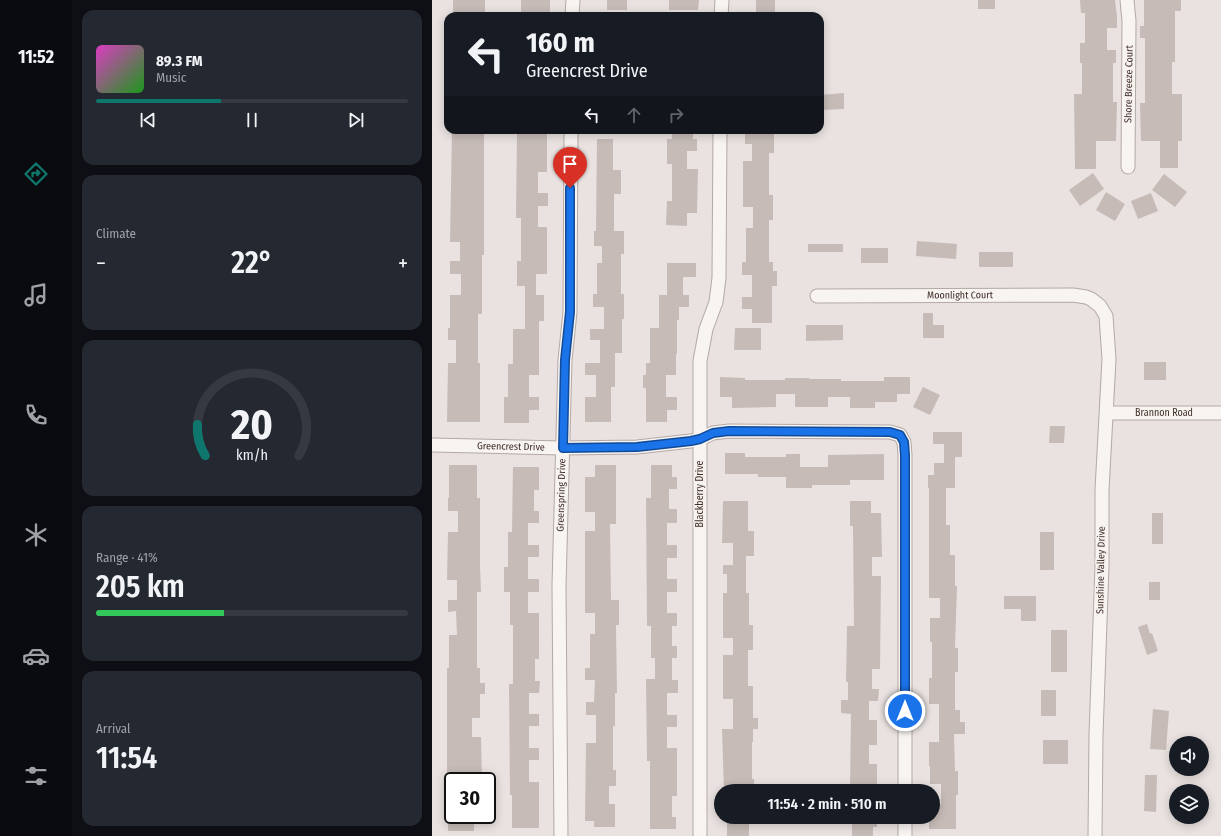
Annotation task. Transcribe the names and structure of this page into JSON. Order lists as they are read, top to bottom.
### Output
{
  "streets": {
    "street": [
      "Shore Breeze Court",
      "Moonlight Court",
      "Brannon Road",
      "Greencrest Drive",
      "Blackberry Drive",
      "Greenspring Drive",
      "Sunshine Valley Drive"
    ]
  },
  "crossings": [
    ["Moonlight Court", "Sunshine Valley Drive"],
    ["Brannon Road", "Sunshine Valley Drive"],
    ["Greencrest Drive", "Blackberry Drive"],
    ["Greencrest Drive", "Greenspring Drive"]
  ],
  "page": {
    "tabs": "11:52",
    "turn": ["160 m", "Greencrest Drive"],
    "song": ["89.3 FM", "Music"],
    "tile": [
      "Climate",
      ["Range · 41%", "205 km"],
      ["Arrival", "11:54"]
    ],
    "heat": ["−", "22°", "+"],
    "limit": "30",
    "trip": "11:54 · 2 min · 510 m",
    "gauge": ["20", "km/h"]
  }
}
